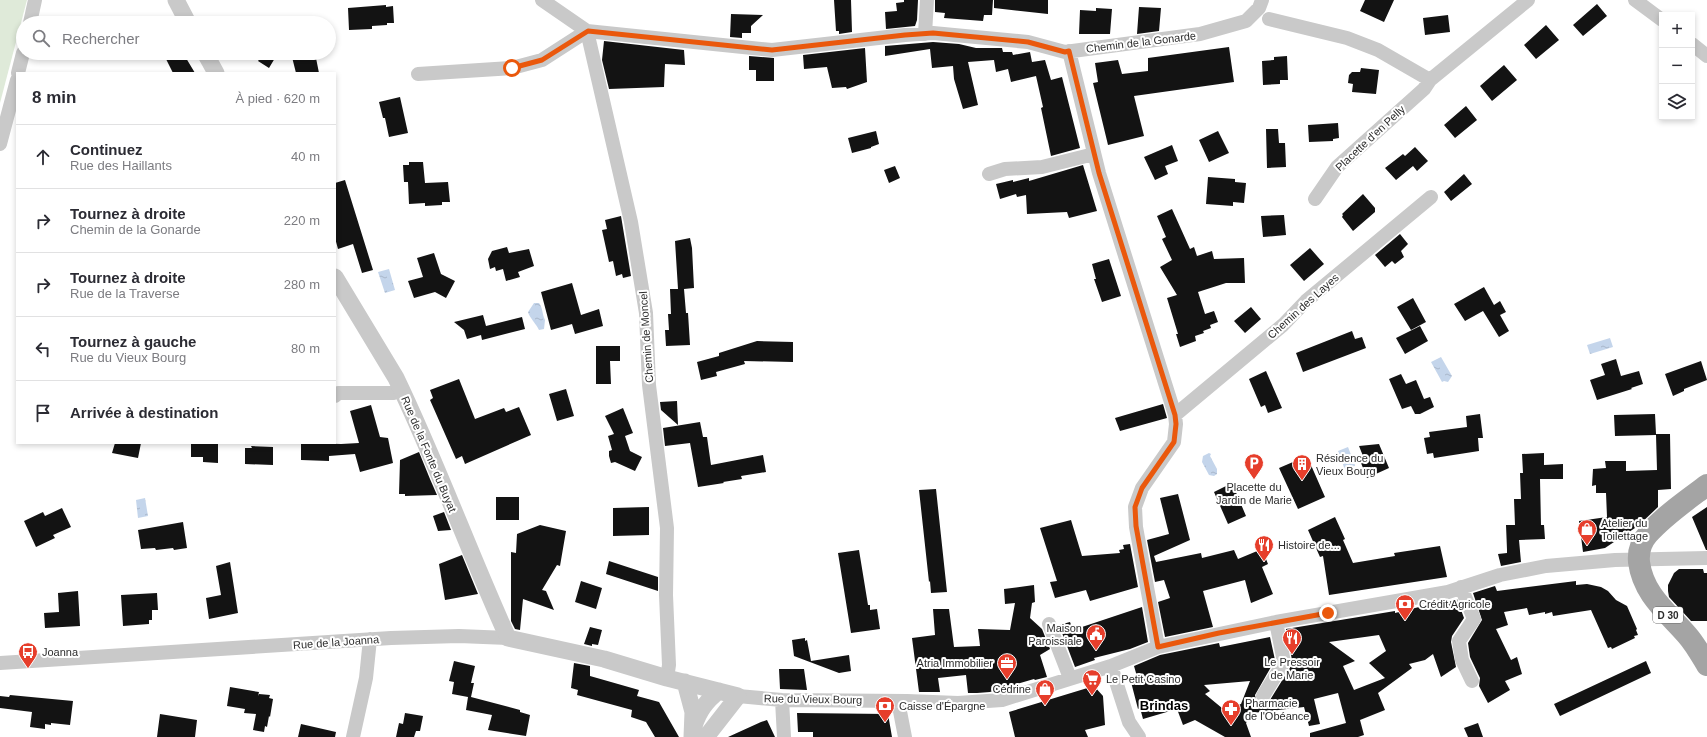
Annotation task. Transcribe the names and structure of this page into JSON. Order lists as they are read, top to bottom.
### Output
{
  "streets": {
    "main road": ["D 30"],
    "street": [
      "Chemin de la Gonarde",
      "Placette d'en Pelly",
      "Chemin des Layes",
      "Chemin de Moncel",
      "Rue de la Fonte du Buyat",
      "Rue de la Joanna",
      "Rue du Vieux Bourg"
    ]
  },
  "crossings": [
    ["Chemin de la Gonarde", "Chemin de Moncel"],
    ["Chemin de Moncel", "Rue de la Joanna"],
    ["Chemin de Moncel", "Rue du Vieux Bourg"],
    ["Rue de la Fonte du Buyat", "Rue de la Joanna"],
    ["D 30", "Rue du Vieux Bourg"],
    ["Rue de la Joanna", "Rue du Vieux Bourg"]
  ],
  "districts": ["Brindas"],
  "places": {
    "parking": ["Placette du Jardin de Marie"],
    "building": ["Résidence du Vieux Bourg"],
    "shop": ["Atelier du Toilettage", "Cédrine"],
    "restaurant": ["Histoire de...", "Le Pressoir de Marie"],
    "bank": ["Crédit Agricole", "Caisse d'Épargne"],
    "public building": ["Maison Paroissiale"],
    "bus stop": ["Joanna"],
    "office": ["Atria Immobilier"],
    "supermarket": ["Le Petit Casino"],
    "pharmacy": ["Pharmacie de l'Obéance"]
  },
  "page": {
    "map_buttons": ["+", "−"],
    "search": "Rechercher",
    "heading": ["8 min", "À pied · 620 m"],
    "list": [
      ["Continuez", "Rue des Haillants", "40 m"],
      ["Tournez à droite", "Chemin de la Gonarde", "220 m"],
      ["Tournez à droite", "Rue de la Traverse", "280 m"],
      ["Tournez à gauche", "Rue du Vieux Bourg", "80 m"],
      "Arrivée à destination"
    ]
  }
}
